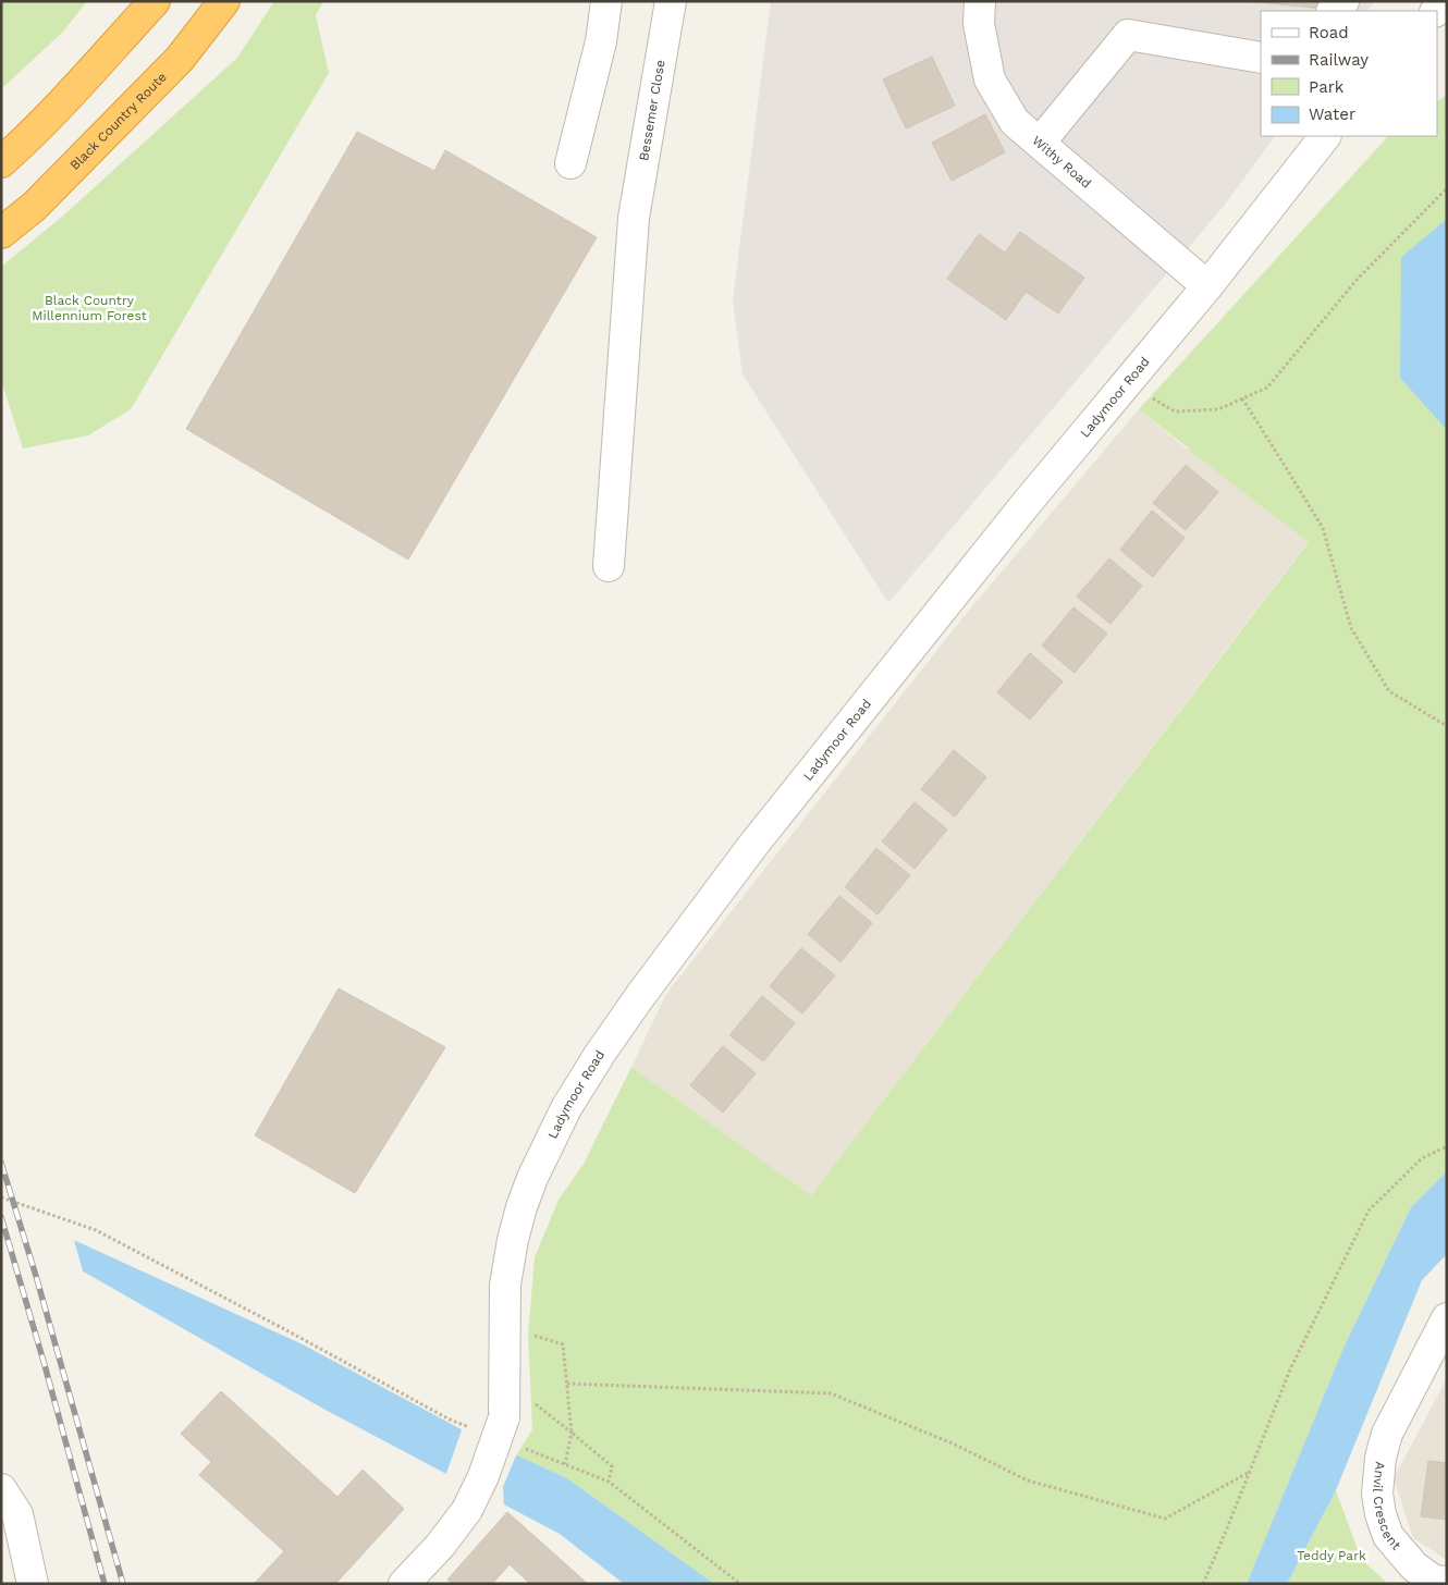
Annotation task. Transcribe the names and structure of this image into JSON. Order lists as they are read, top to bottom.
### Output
{
  "streets": {
    "highway": ["Black Country Route"],
    "street": [
      "Bessemer Close",
      "Withy Road",
      "Ladymoor Road",
      "Anvil Crescent"
    ]
  },
  "crossings": [
    ["Withy Road", "Ladymoor Road"]
  ],
  "parks": ["Black Country Millennium Forest", "Teddy Park"],
  "legend": [
    "Road",
    "Railway",
    "Park",
    "Water"
  ]
}
